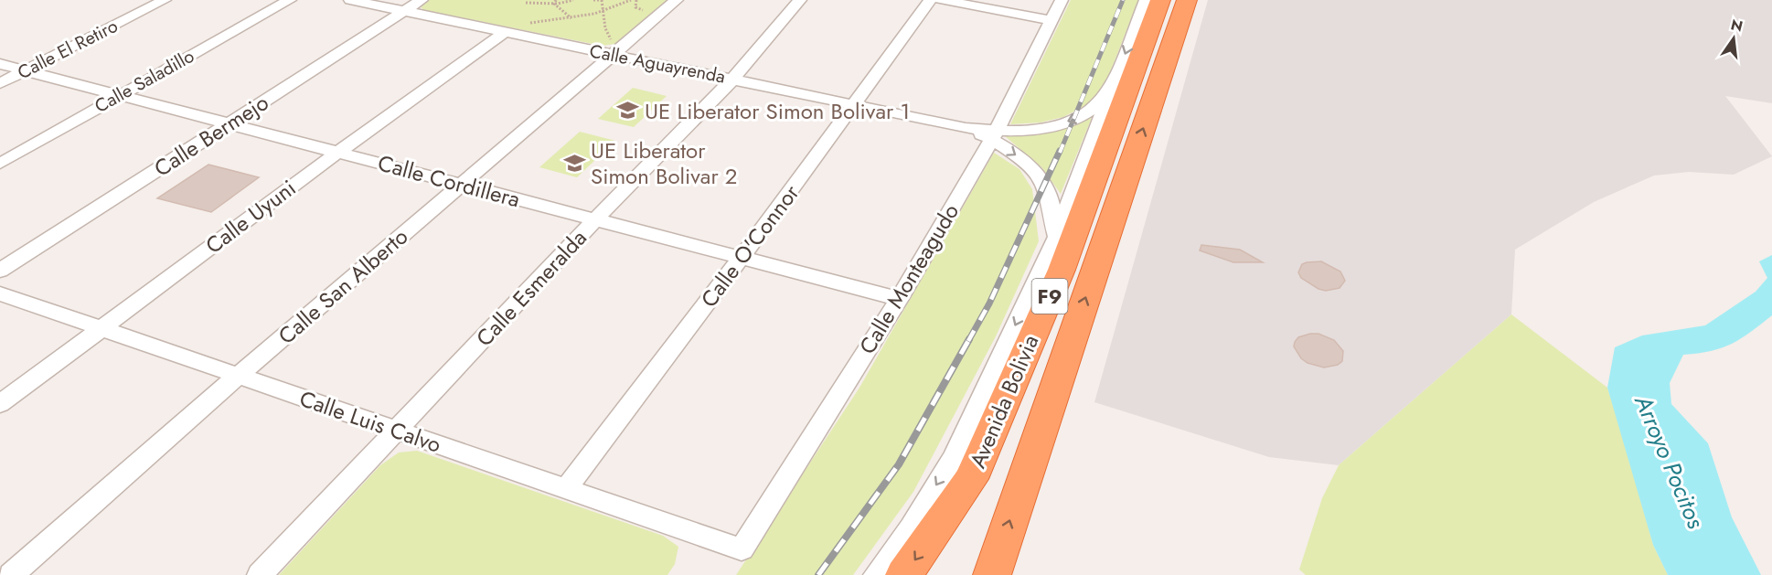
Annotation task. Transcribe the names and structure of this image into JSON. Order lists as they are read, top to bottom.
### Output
{
  "streets": {
    "highway": ["F9", "Avenida Bolivia"],
    "street": [
      "Calle El Retiro",
      "Calle Aguayrenda",
      "Calle Saladillo",
      "Calle Bermejo",
      "Calle Cordillera",
      "Calle Uyuni",
      "Calle O'Connor",
      "Calle Monteagudo",
      "Calle San Alberto",
      "Calle Esmeralda",
      "Calle Luis Calvo"
    ]
  },
  "crossings": [
    ["Calle El Retiro", "Calle Cordillera"],
    ["Calle Aguayrenda", "Calle Bermejo"],
    ["Calle Aguayrenda", "Calle Uyuni"],
    ["Calle Aguayrenda", "Calle O'Connor"],
    ["Calle Aguayrenda", "Calle Monteagudo"],
    ["Calle Aguayrenda", "Calle San Alberto"],
    ["Calle Aguayrenda", "Calle Esmeralda"],
    ["Calle Saladillo", "Calle Cordillera"],
    ["Calle Bermejo", "Calle Cordillera"],
    ["Calle Cordillera", "Calle Uyuni"],
    ["Calle Cordillera", "Calle O'Connor"],
    ["Calle Cordillera", "Calle Monteagudo"],
    ["Calle Cordillera", "Calle San Alberto"],
    ["Calle Cordillera", "Calle Esmeralda"],
    ["Calle Uyuni", "Calle Luis Calvo"],
    ["Calle O'Connor", "Calle Luis Calvo"],
    ["Calle Monteagudo", "Calle Luis Calvo"],
    ["Calle San Alberto", "Calle Luis Calvo"],
    ["Calle Esmeralda", "Calle Luis Calvo"]
  ],
  "water": ["Arroyo Pocitos"],
  "places": {
    "school or university": ["UE Liberator Simon Bolivar 1", "UE Liberator Simon Bolivar 2"]
  },
  "north": "top"
}
